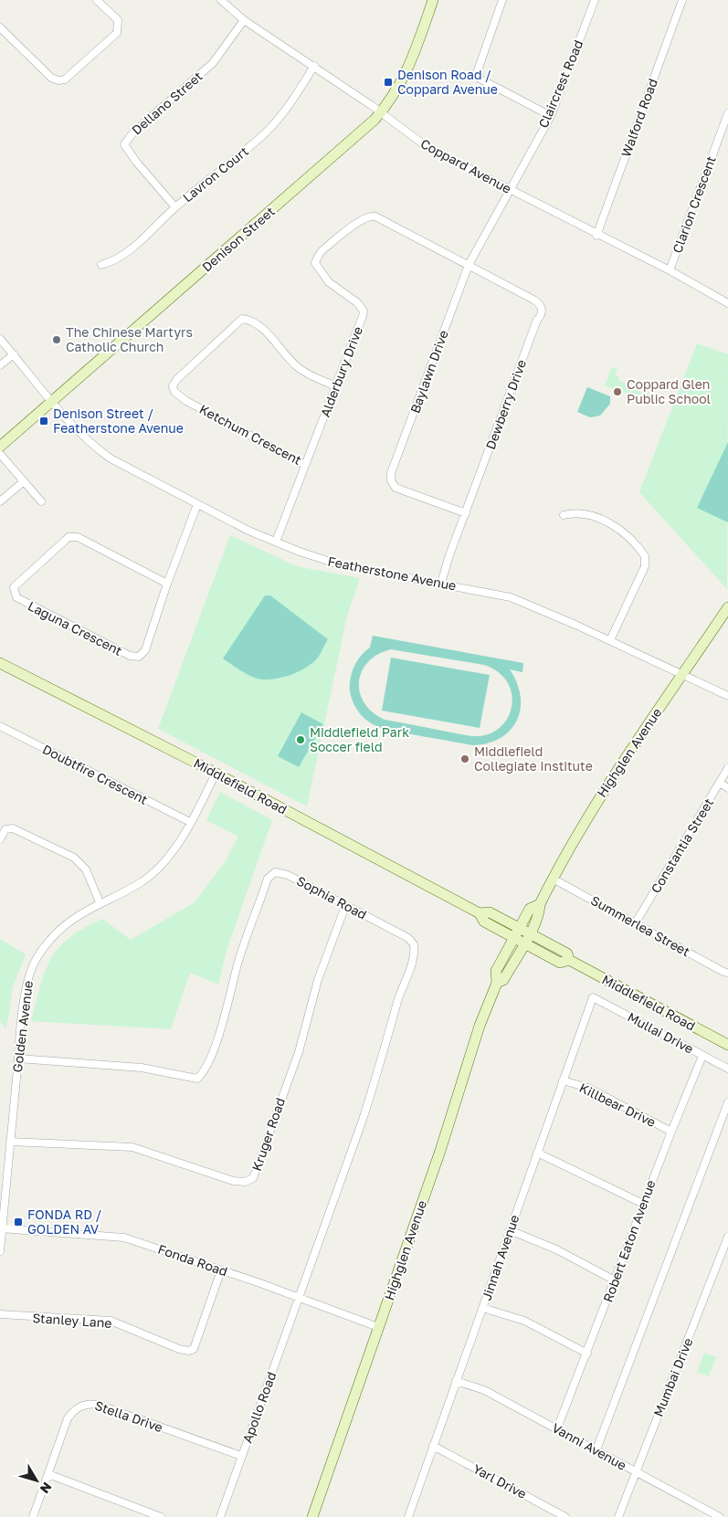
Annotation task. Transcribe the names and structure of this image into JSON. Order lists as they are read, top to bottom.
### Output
{
  "streets": {
    "street": [
      "Claircrest Road",
      "Dellano Street",
      "Walford Road",
      "Coppard Avenue",
      "Lavron Court",
      "Clarion Crescent",
      "Denison Street",
      "Alderbury Drive",
      "Baylawn Drive",
      "Dewberry Drive",
      "Ketchum Crescent",
      "Featherstone Avenue",
      "Laguna Crescent",
      "Highglen Avenue",
      "Doubtfire Crescent",
      "Middlefield Road",
      "Constantia Street",
      "Sophia Road",
      "Summerlea Street",
      "Golden Avenue",
      "Mullai Drive",
      "Killbear Drive",
      "Kruger Road",
      "Robert Eaton Avenue",
      "Jinnah Avenue",
      "Fonda Road",
      "Stanley Lane",
      "Mumbai Drive",
      "Apollo Road",
      "Stella Drive",
      "Vanni Avenue",
      "Yarl Drive"
    ]
  },
  "crossings": [
    ["Claircrest Road", "Coppard Avenue"],
    ["Claircrest Road", "Baylawn Drive"],
    ["Dellano Street", "Coppard Avenue"],
    ["Dellano Street", "Lavron Court"],
    ["Walford Road", "Coppard Avenue"],
    ["Coppard Avenue", "Lavron Court"],
    ["Coppard Avenue", "Clarion Crescent"],
    ["Coppard Avenue", "Denison Street"],
    ["Coppard Avenue", "Baylawn Drive"],
    ["Denison Street", "Featherstone Avenue"],
    ["Alderbury Drive", "Baylawn Drive"],
    ["Alderbury Drive", "Dewberry Drive"],
    ["Alderbury Drive", "Ketchum Crescent"],
    ["Alderbury Drive", "Featherstone Avenue"],
    ["Baylawn Drive", "Dewberry Drive"],
    ["Dewberry Drive", "Featherstone Avenue"],
    ["Featherstone Avenue", "Laguna Crescent"],
    ["Featherstone Avenue", "Highglen Avenue"],
    ["Highglen Avenue", "Middlefield Road"],
    ["Highglen Avenue", "Summerlea Street"],
    ["Highglen Avenue", "Fonda Road"],
    ["Doubtfire Crescent", "Golden Avenue"],
    ["Middlefield Road", "Golden Avenue"],
    ["Constantia Street", "Summerlea Street"],
    ["Sophia Road", "Golden Avenue"],
    ["Sophia Road", "Kruger Road"],
    ["Sophia Road", "Fonda Road"],
    ["Sophia Road", "Apollo Road"],
    ["Golden Avenue", "Kruger Road"],
    ["Golden Avenue", "Fonda Road"],
    ["Mullai Drive", "Robert Eaton Avenue"],
    ["Mullai Drive", "Jinnah Avenue"],
    ["Killbear Drive", "Robert Eaton Avenue"],
    ["Killbear Drive", "Jinnah Avenue"],
    ["Robert Eaton Avenue", "Vanni Avenue"],
    ["Jinnah Avenue", "Vanni Avenue"],
    ["Jinnah Avenue", "Yarl Drive"],
    ["Fonda Road", "Stanley Lane"],
    ["Fonda Road", "Apollo Road"],
    ["Mumbai Drive", "Vanni Avenue"],
    ["Apollo Road", "Stella Drive"]
  ],
  "places": {
    "transit": ["Denison Road / Coppard Avenue", "Denison Street / Featherstone Avenue", "FONDA RD / GOLDEN AV"],
    "other": [
      "The Chinese Martyrs Catholic Church",
      "Coppard Glen Public School",
      "Middlefield Park Soccer field",
      "Middlefield Collegiate Institute"
    ]
  },
  "north": "bottom right"
}
